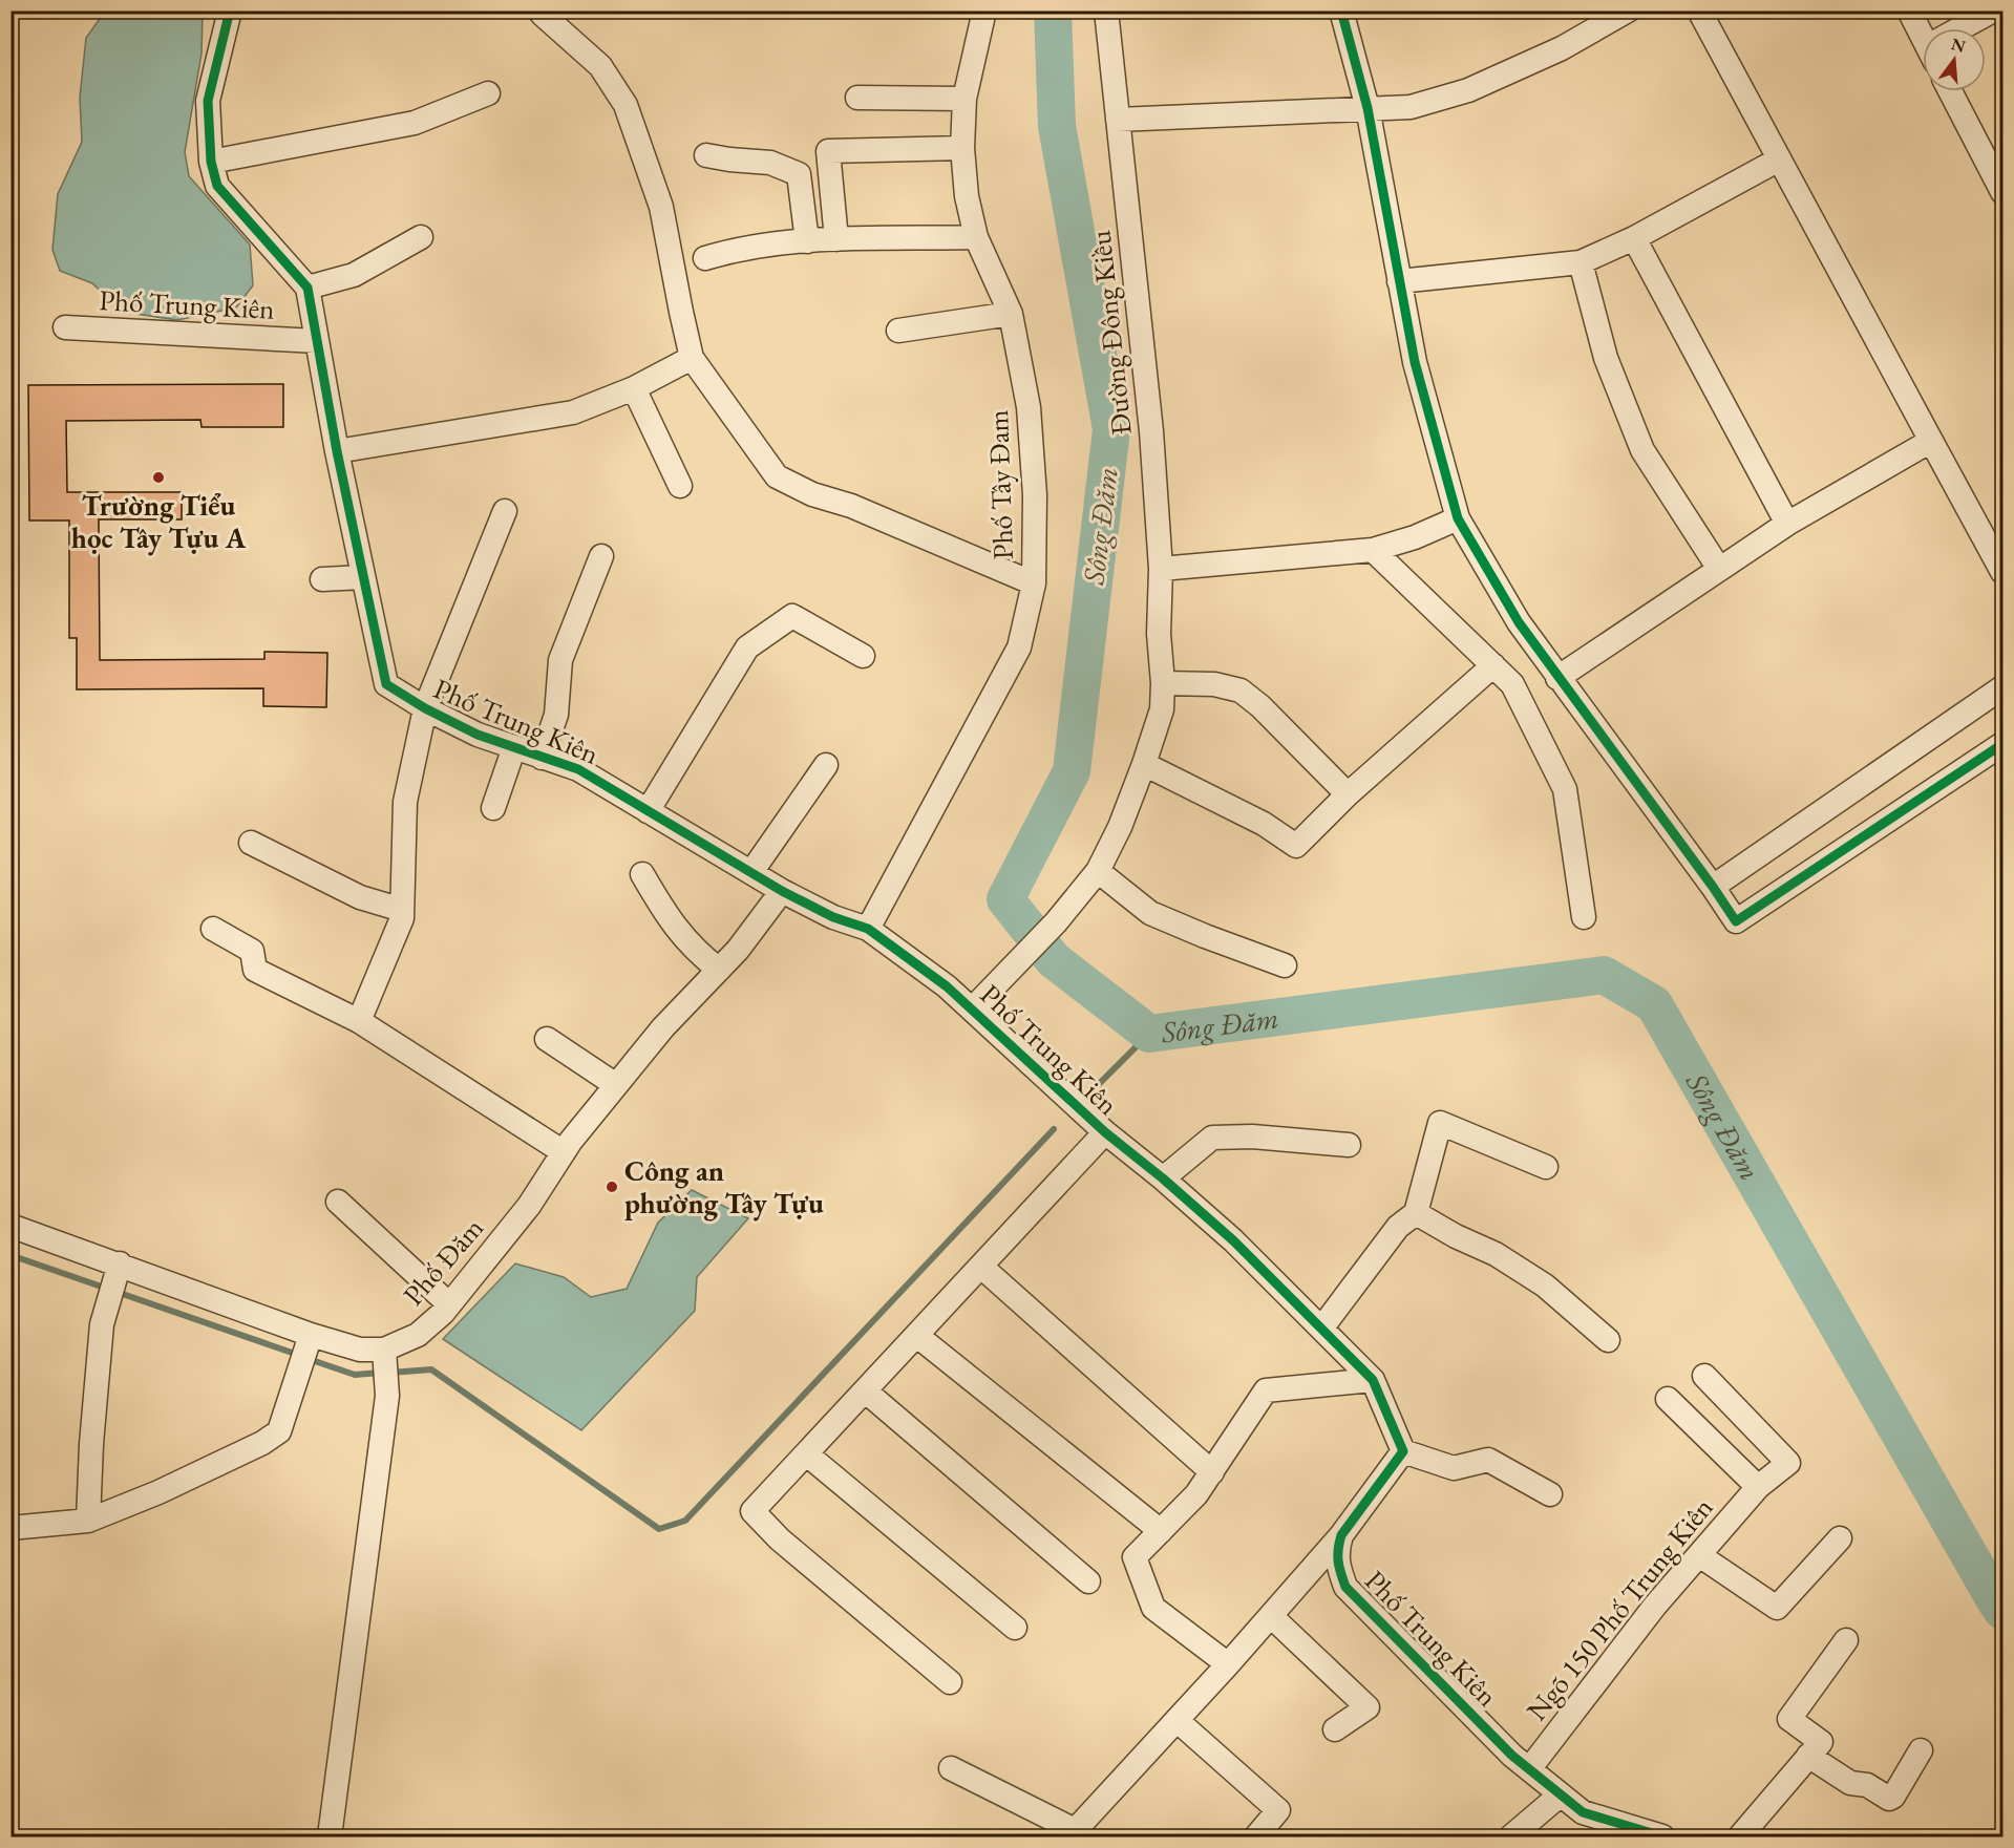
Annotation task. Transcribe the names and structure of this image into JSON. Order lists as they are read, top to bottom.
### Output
{
  "streets": {
    "street": [
      "Phố Trung Kiên",
      "Đường Đông Kiều",
      "Phố Tây Đam",
      "Phố Đăm",
      "Ngõ 150 Phố Trung Kiên"
    ]
  },
  "crossings": [
    ["Phố Trung Kiên", "Đường Đông Kiều"],
    ["Phố Trung Kiên", "Phố Tây Đam"],
    ["Phố Trung Kiên", "Phố Đăm"],
    ["Phố Trung Kiên", "Ngõ 150 Phố Trung Kiên"]
  ],
  "water": ["Sông Đăm"],
  "places": ["Trường Tiểu học Tây Tựu A", "Công an phường Tây Tựu"],
  "north": "top"
}
